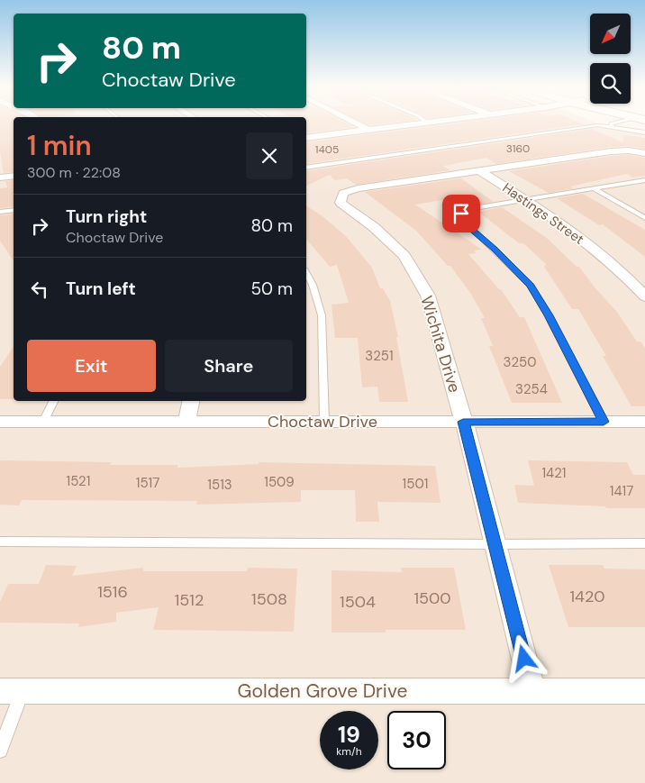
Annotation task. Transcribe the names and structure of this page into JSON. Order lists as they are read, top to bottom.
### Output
{
  "streets": {
    "street": [
      "Hastings Street",
      "Wichita Drive",
      "Choctaw Drive",
      "Golden Grove Drive"
    ]
  },
  "crossings": [
    ["Hastings Street", "Wichita Drive"],
    ["Wichita Drive", "Choctaw Drive"],
    ["Wichita Drive", "Golden Grove Drive"]
  ],
  "house_numbers": [
    "3160",
    "1405",
    "3251",
    "3250",
    "3254",
    "1421",
    "1521",
    "1509",
    "1517",
    "1501",
    "1513",
    "1417",
    "1516",
    "1420",
    "1500",
    "1508",
    "1512",
    "1504"
  ],
  "north": "bottom left",
  "page": {
    "turn": ["80 m", "Choctaw Drive"],
    "heading": ["1 min", "300 m · 22:08"],
    "list": [
      {
        "name": "Turn right",
        "note": "Choctaw Drive",
        "value": "80 m"
      },
      {
        "name": "Turn left",
        "value": "50 m"
      }
    ],
    "buttons": ["Exit", "Share"],
    "speed": "19 km/h",
    "limit": "30"
  }
}
